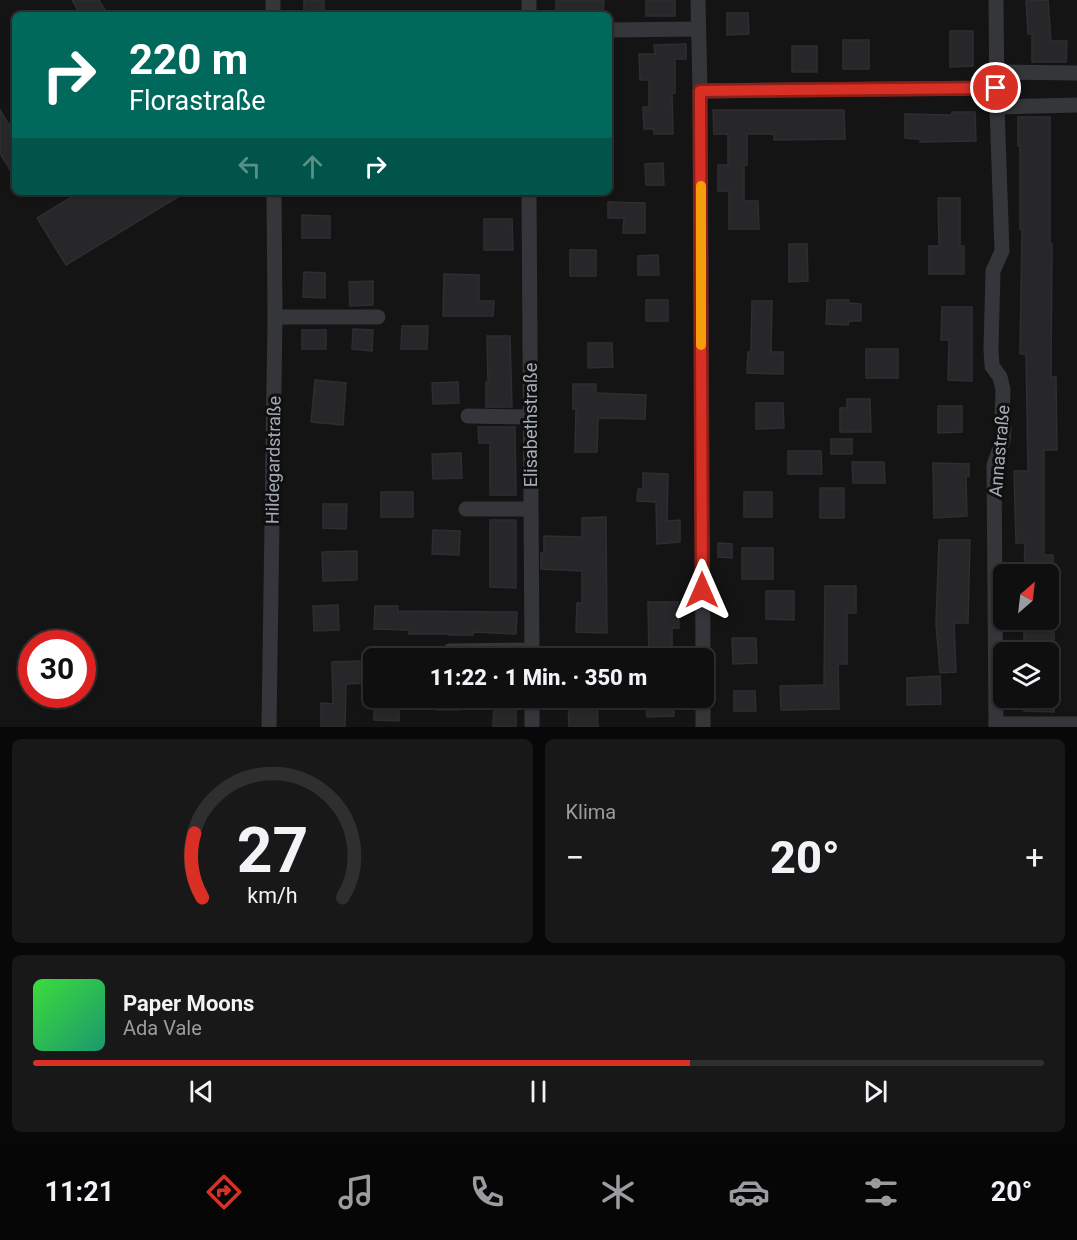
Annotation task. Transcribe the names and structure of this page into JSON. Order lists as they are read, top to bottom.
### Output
{
  "streets": {
    "street": ["Elisabethstraße", "Annastraße", "Hildegardstraße"]
  },
  "north": "top right",
  "page": {
    "turn": ["220 m", "Florastraße"],
    "limit": "30",
    "trip": "11:22 · 1 Min. · 350 m",
    "tile": "Klima",
    "heat": ["−", "20°", "+"],
    "song": ["Paper Moons", "Ada Vale"],
    "tabs": ["11:21", "20°"],
    "gauge": ["27", "km/h"]
  }
}
